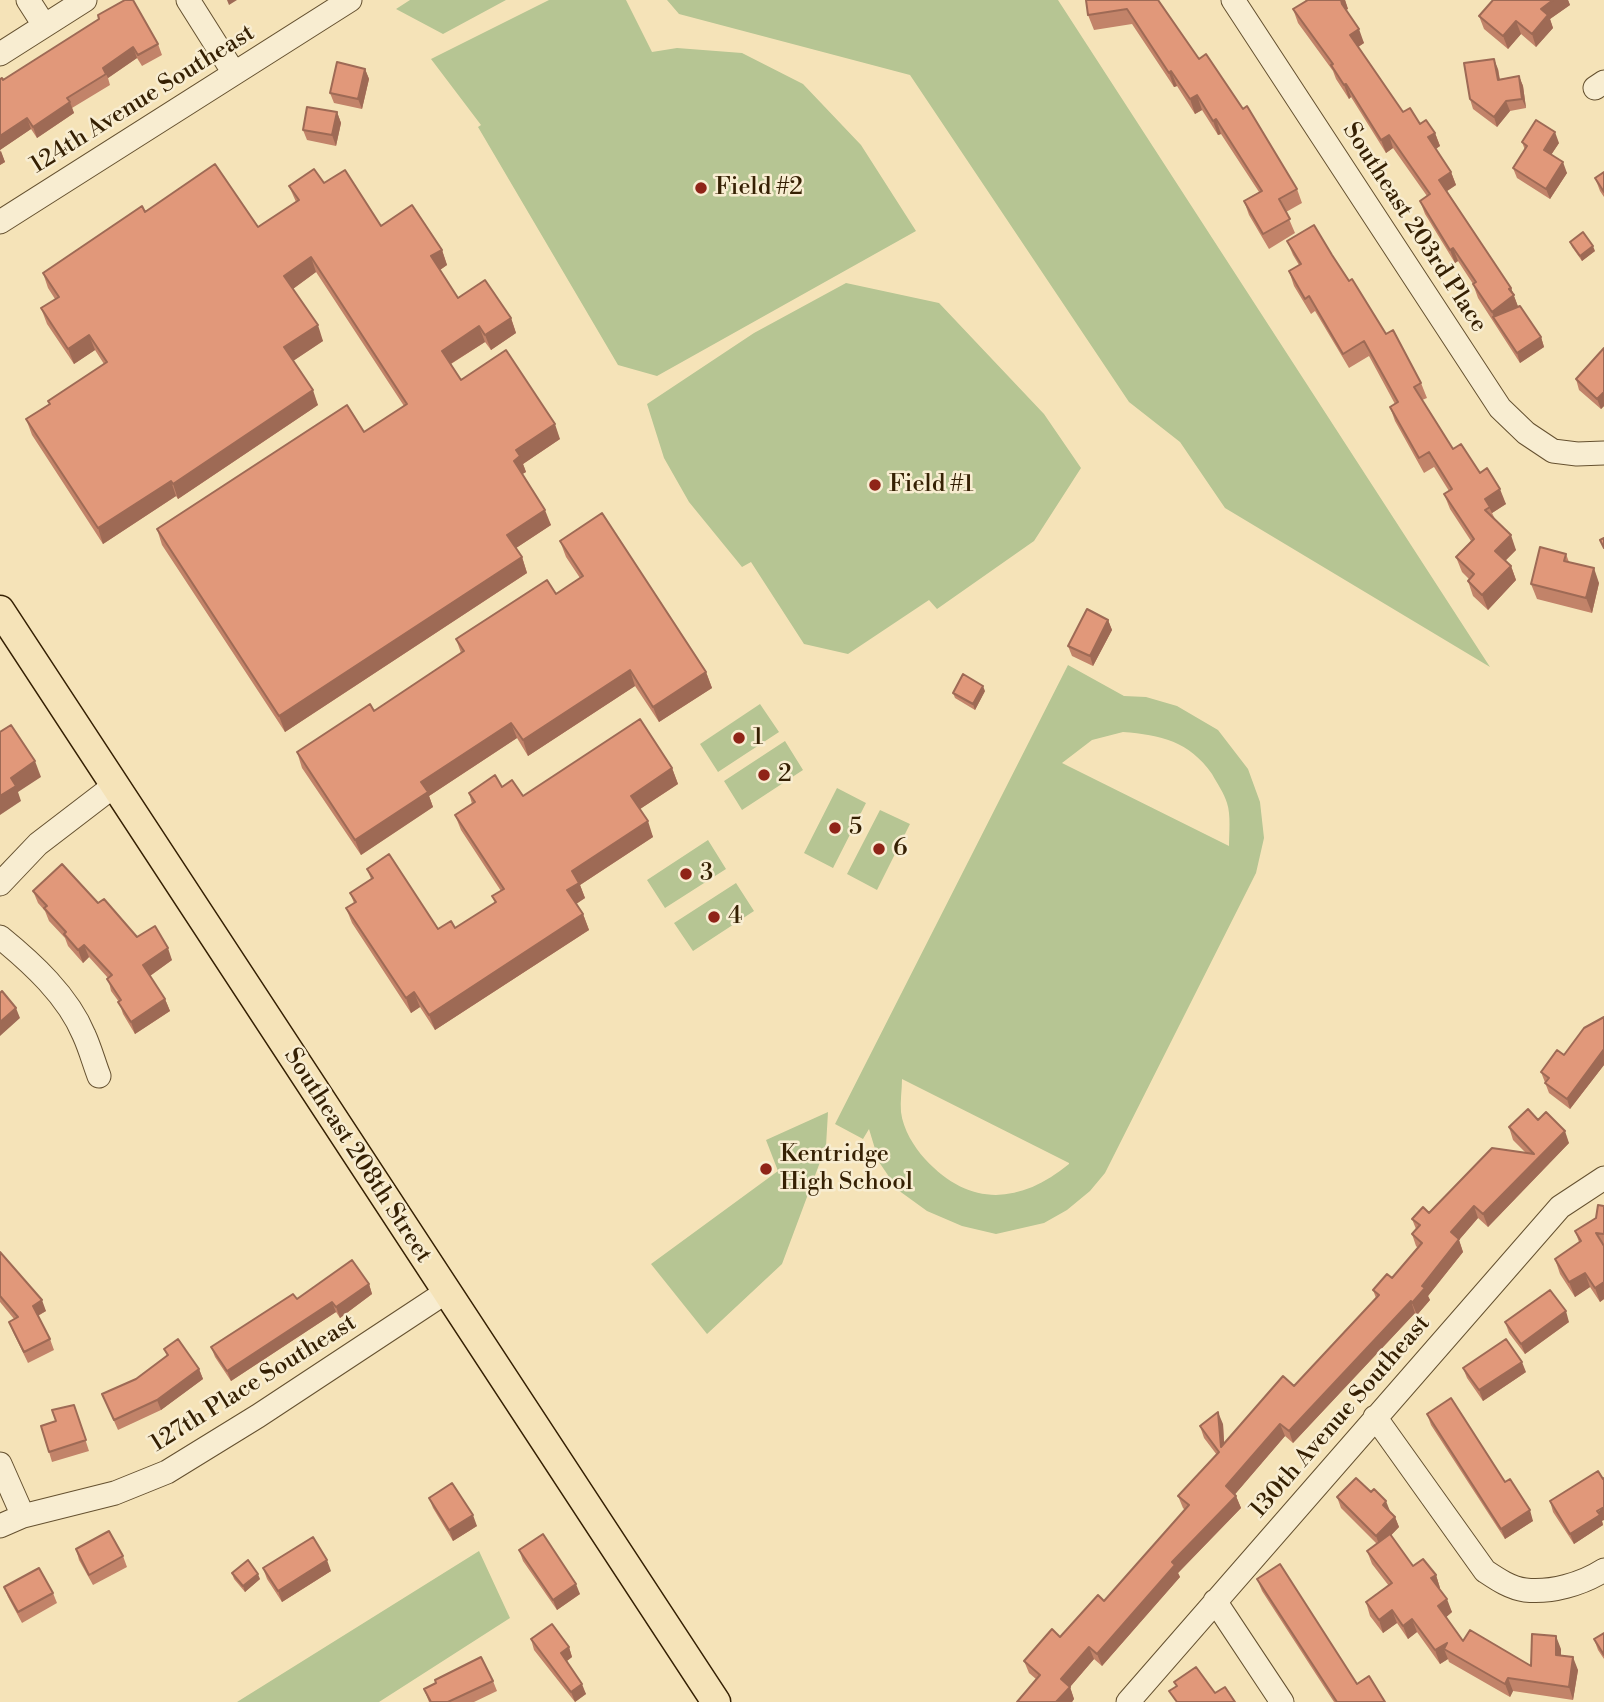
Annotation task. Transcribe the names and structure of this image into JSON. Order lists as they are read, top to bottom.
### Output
{
  "streets": {
    "main road": ["Southeast 208th Street"],
    "street": [
      "124th Avenue Southeast",
      "Southeast 203rd Place",
      "127th Place Southeast",
      "130th Avenue Southeast"
    ]
  },
  "crossings": [
    ["Southeast 208th Street", "127th Place Southeast"]
  ],
  "places": [
    "Field #2",
    "Field #1",
    "1",
    "2",
    "5",
    "6",
    "3",
    "4",
    "Kentridge High School"
  ]
}
